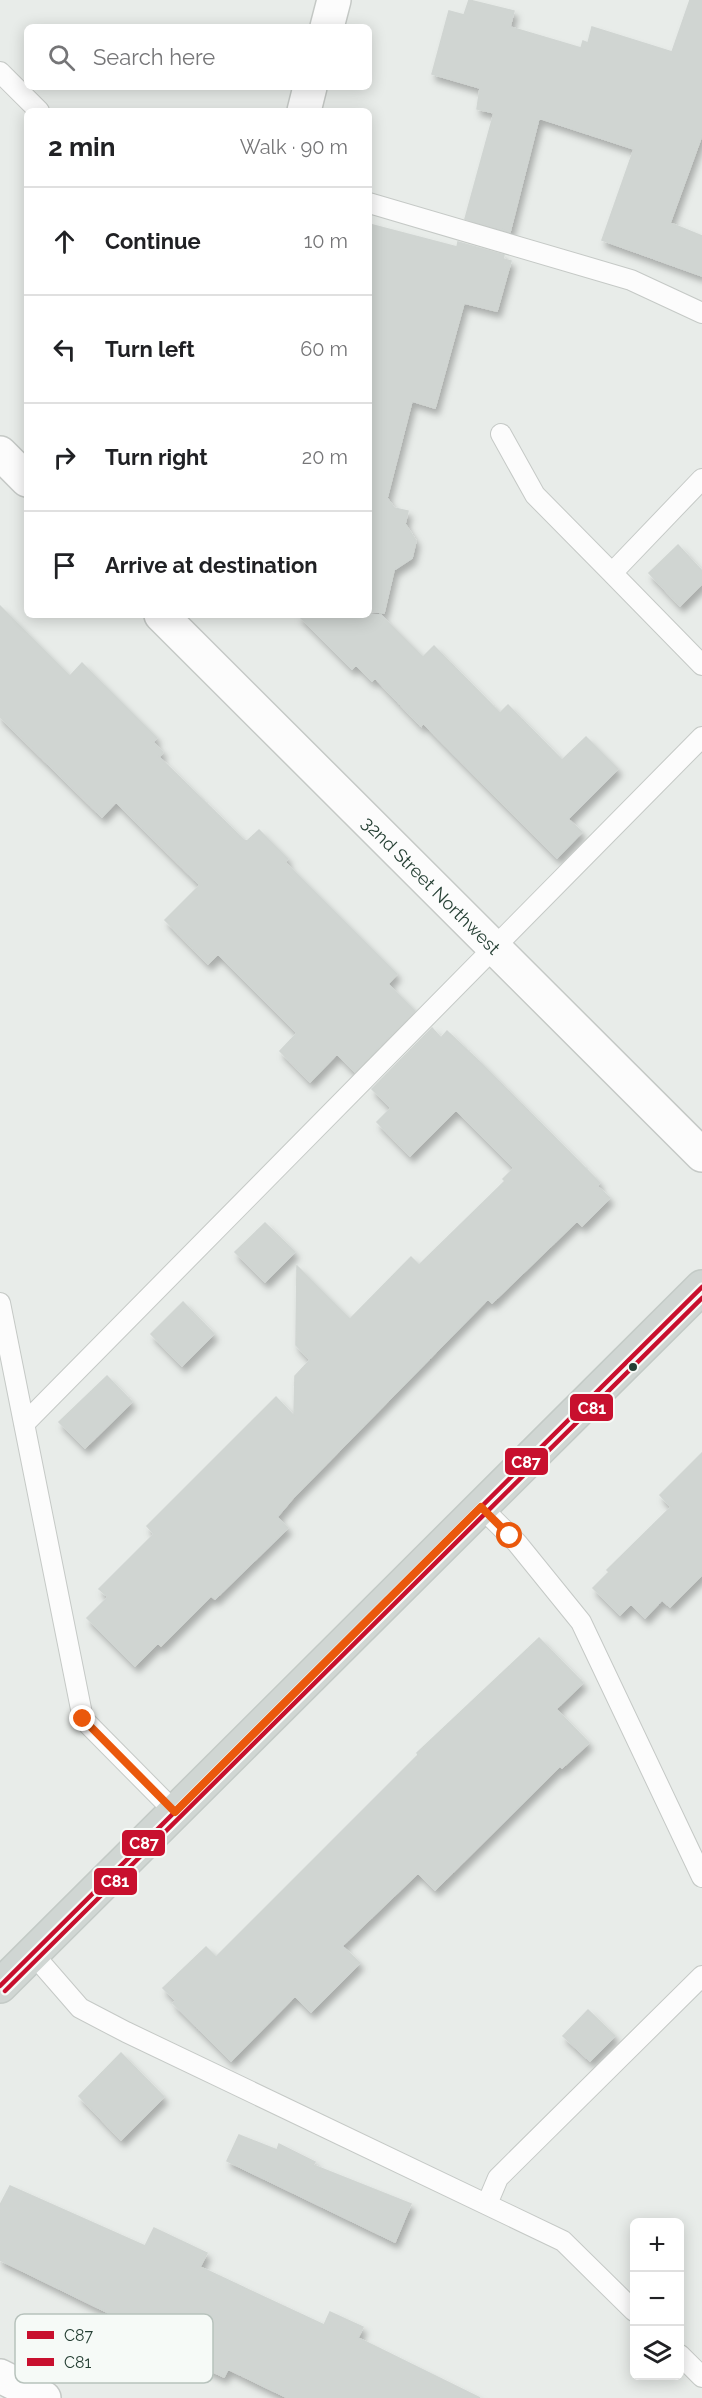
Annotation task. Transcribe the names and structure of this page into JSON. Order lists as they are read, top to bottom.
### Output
{
  "streets": {
    "street": ["32nd Street Northwest"]
  },
  "lines": ["transit line C87", "transit line C81"],
  "legend": ["C87", "C81"],
  "page": {
    "search": "Search here",
    "heading": ["2 min", "Walk · 90 m"],
    "list": [
      ["Continue", "10 m"],
      ["Turn left", "60 m"],
      ["Turn right", "20 m"],
      "Arrive at destination"
    ],
    "map_buttons": ["+", "−"]
  }
}
